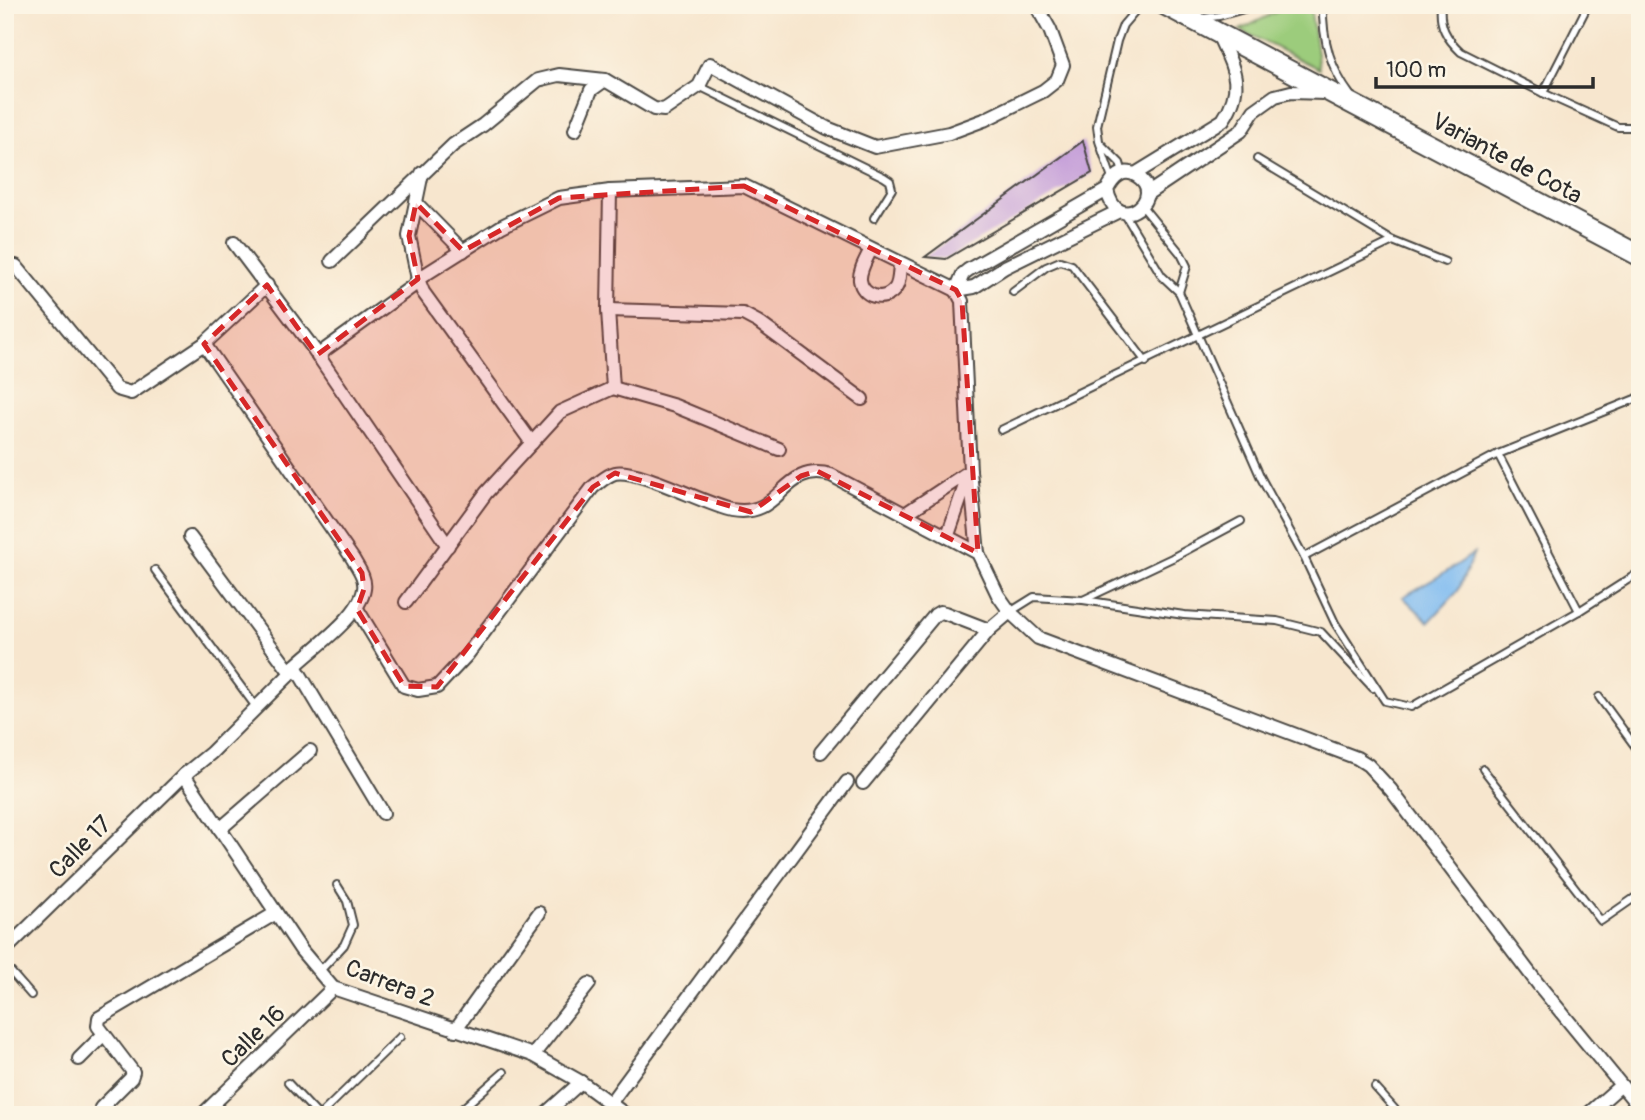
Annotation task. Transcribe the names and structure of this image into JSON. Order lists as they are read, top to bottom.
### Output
{
  "streets": {
    "main road": ["Variante de Cota"],
    "street": ["Calle 17", "Carrera 2", "Calle 16"]
  },
  "crossings": [
    ["Calle 17", "Carrera 2"],
    ["Carrera 2", "Calle 16"]
  ],
  "scale_bar": "100 m"
}
